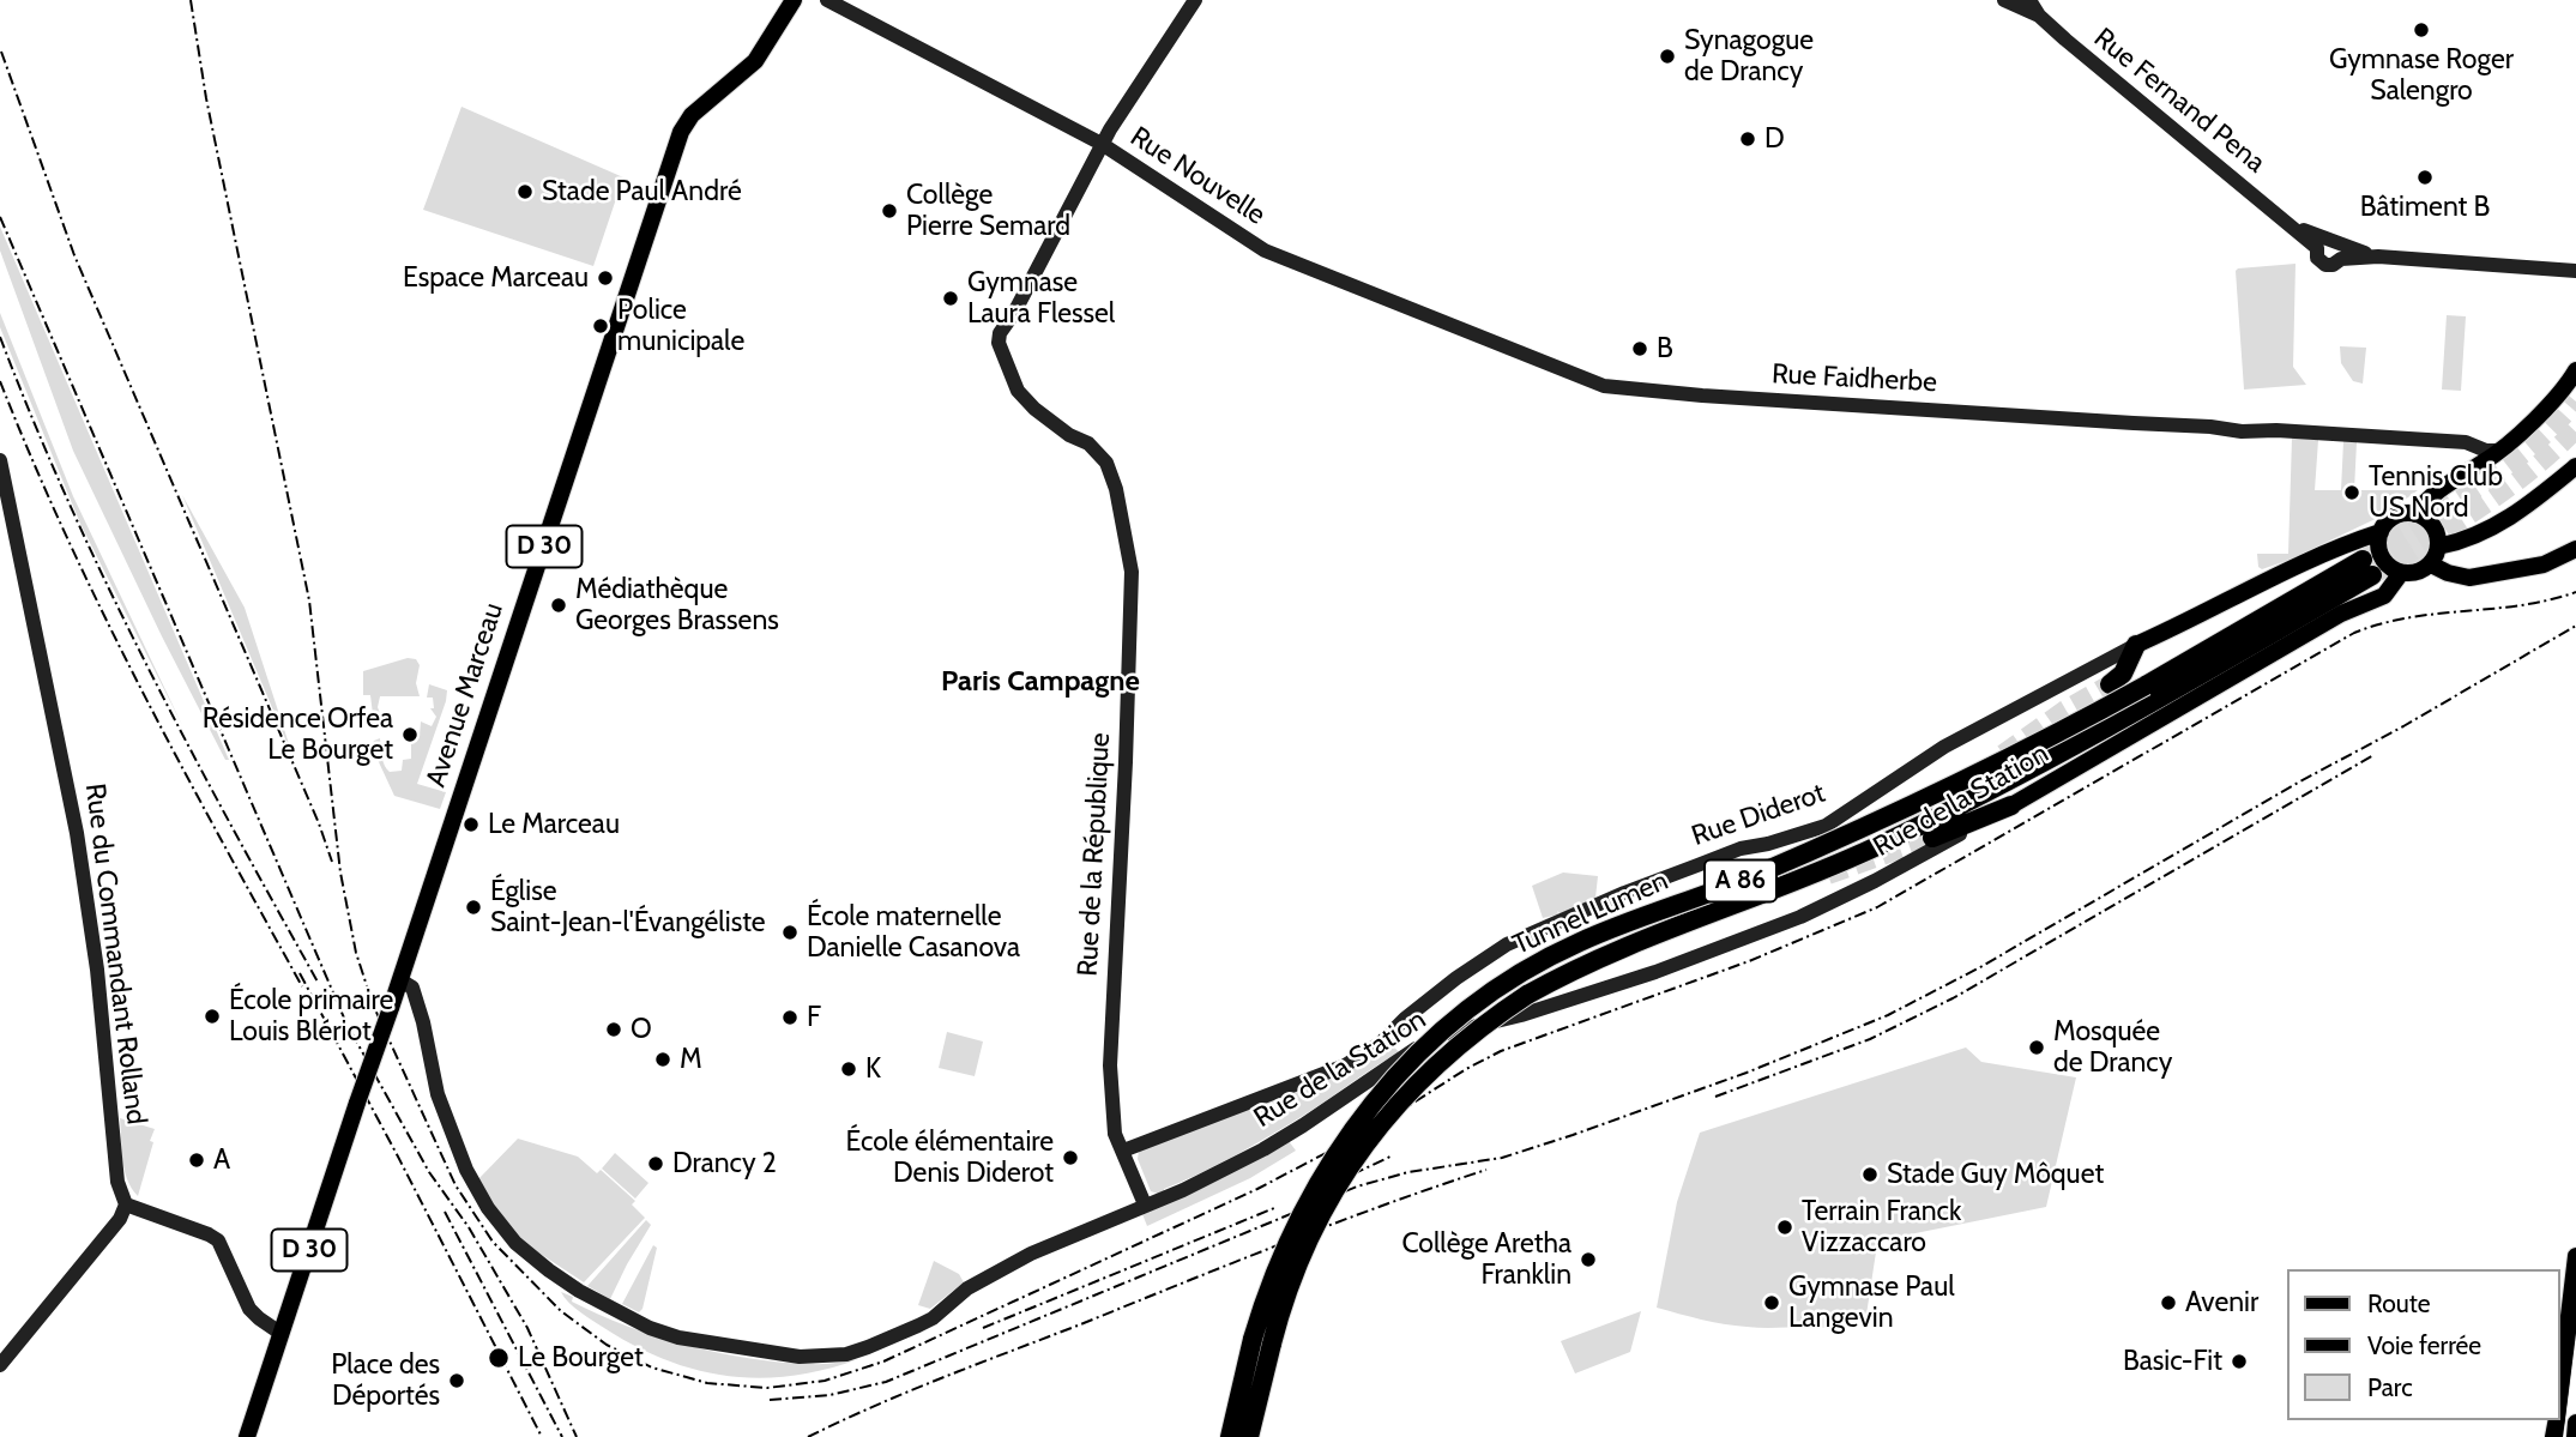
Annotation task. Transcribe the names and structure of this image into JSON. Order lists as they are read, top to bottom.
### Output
{
  "streets": {
    "highway": ["A 86", "Tunnel Lumen"],
    "main road": [
      "D 30",
      "Avenue Marceau",
      "Rue de la Station",
      "Rue Diderot"
    ],
    "street": [
      "Rue Fernand Pena",
      "Rue Nouvelle",
      "Rue Faidherbe",
      "Rue de la République",
      "Rue du Commandant Rolland"
    ]
  },
  "crossings": [
    ["Rue Nouvelle", "Rue Faidherbe"],
    ["Rue Nouvelle", "Rue de la République"],
    ["D 30", "Avenue Marceau"],
    ["Avenue Marceau", "Rue de la Station"],
    ["Rue de la Station", "Rue Diderot"],
    ["Rue de la Station", "Rue de la République"],
    ["Rue de la Station", "Tunnel Lumen"],
    ["Rue Diderot", "Rue de la République"],
    ["Rue Diderot", "Tunnel Lumen"]
  ],
  "districts": ["Paris Campagne"],
  "places": [
    "Gymnase Roger Salengro",
    "Synagogue de Drancy",
    "D",
    "Bâtiment B",
    "Stade Paul André",
    "Collège Pierre Semard",
    "Espace Marceau",
    "Gymnase Laura Flessel",
    "Police municipale",
    "B",
    "Tennis Club US Nord",
    "Médiathèque Georges Brassens",
    "Résidence Orfea Le Bourget",
    "Le Marceau",
    "Église Saint-Jean-l'Évangéliste",
    "École maternelle Danielle Casanova",
    "École primaire Louis Blériot",
    "F",
    "O",
    "Mosquée de Drancy",
    "M",
    "K",
    "École élémentaire Denis Diderot",
    "A",
    "Drancy 2",
    "Stade Guy Môquet",
    "Terrain Franck Vizzaccaro",
    "Collège Aretha Franklin",
    "Gymnase Paul Langevin",
    "Avenir",
    "Le Bourget",
    "Basic-Fit",
    "Place des Déportés"
  ],
  "legend": ["Route", "Voie ferrée", "Parc"]
}
